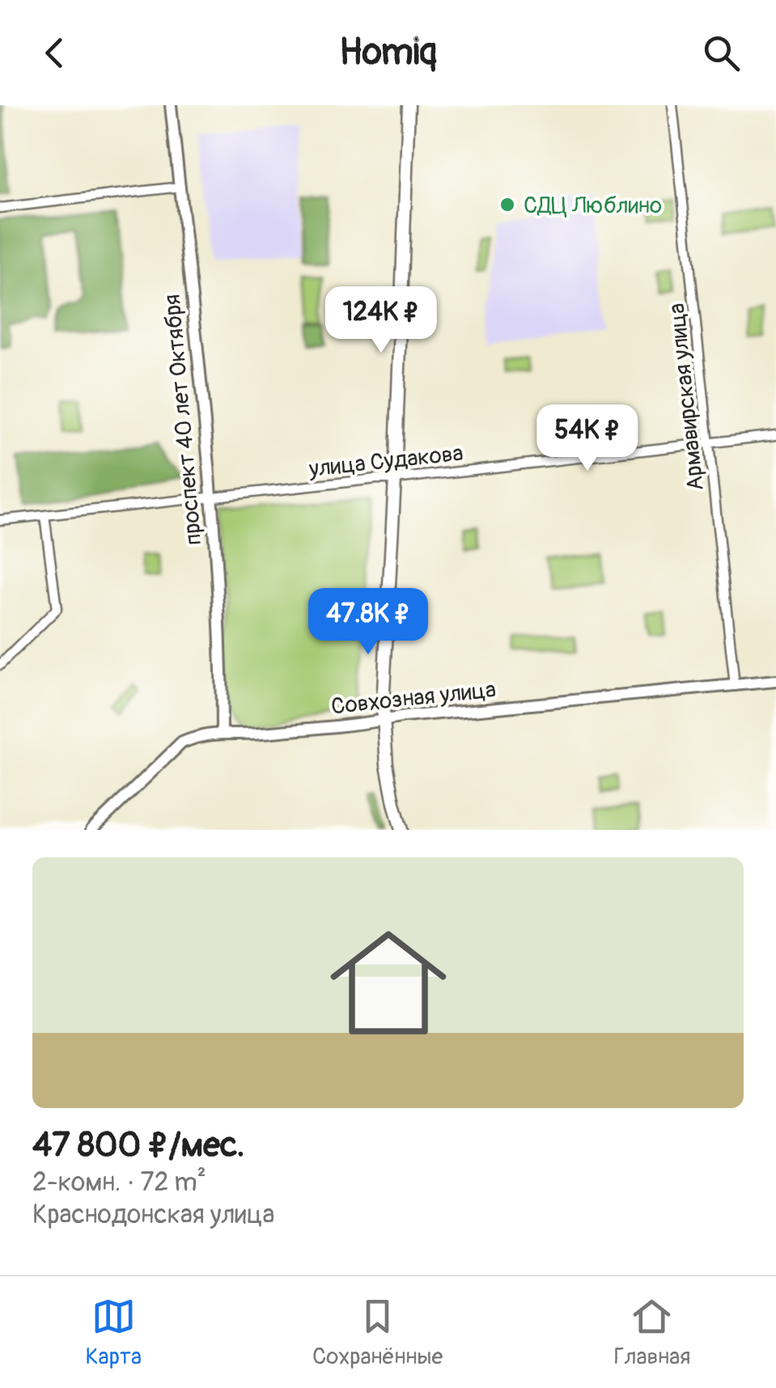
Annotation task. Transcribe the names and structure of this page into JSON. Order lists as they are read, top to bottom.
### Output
{
  "streets": {
    "street": [
      "Армавирская улица",
      "проспект 40 лет Октября",
      "улица Судакова",
      "Совхозная улица"
    ]
  },
  "crossings": [
    ["Армавирская улица", "улица Судакова"],
    ["Армавирская улица", "Совхозная улица"],
    ["проспект 40 лет Октября", "улица Судакова"],
    ["проспект 40 лет Октября", "Совхозная улица"]
  ],
  "places": ["СДЦ Люблино"],
  "page": {
    "header": "Homiq",
    "price": ["124K ₽", "54K ₽", "47.8K ₽"],
    "list": [
      {
        "name": "47 800 ₽/мес.",
        "note": "2-комн. · 72 m² · Краснодонская улица"
      }
    ],
    "tabs": ["Карта", "Сохранённые", "Главная"]
  }
}
